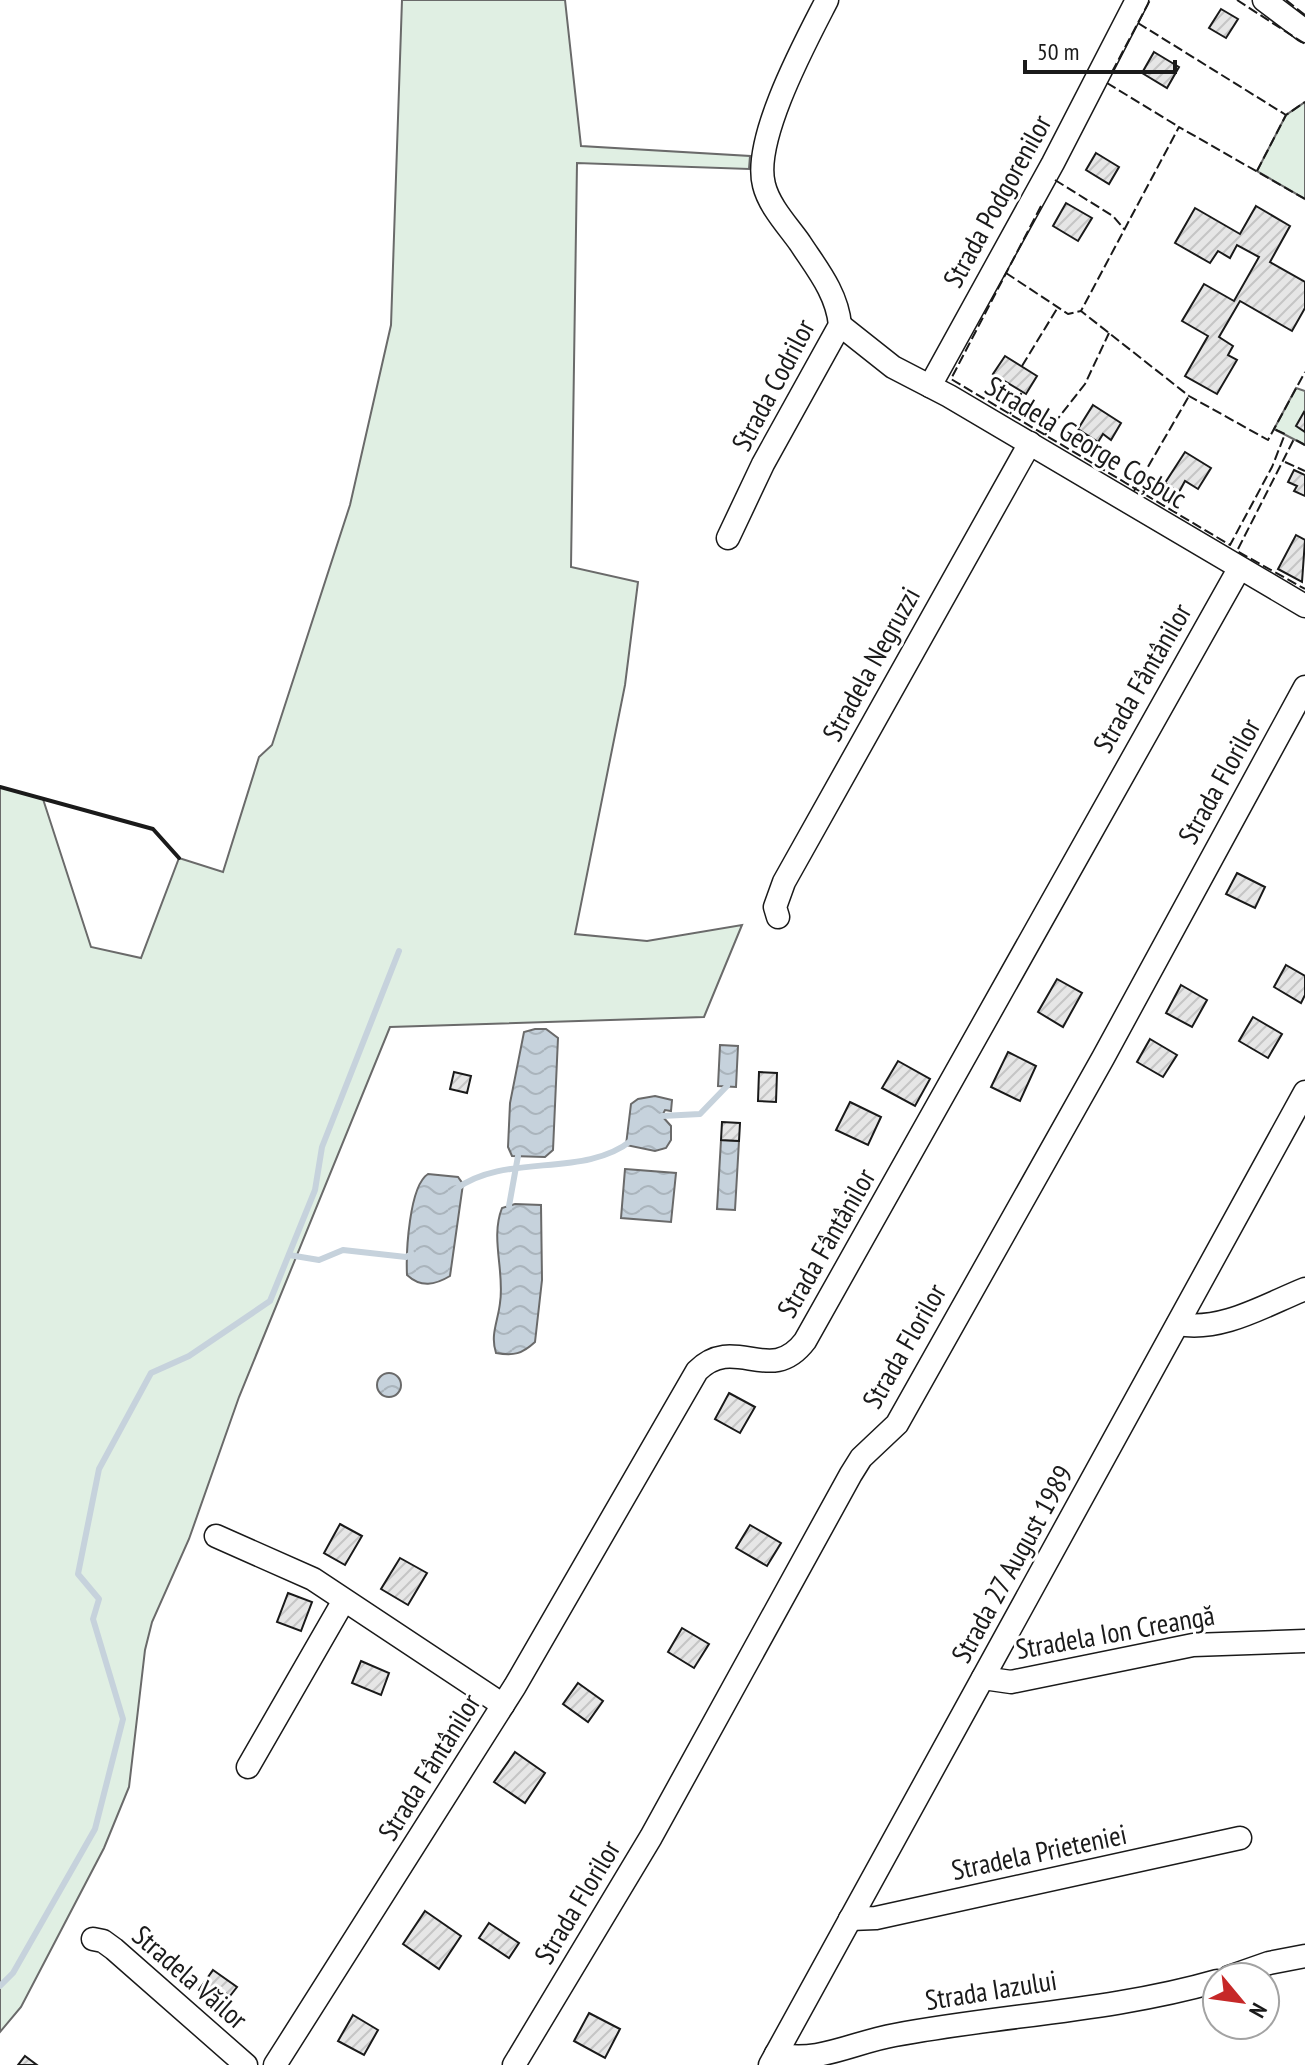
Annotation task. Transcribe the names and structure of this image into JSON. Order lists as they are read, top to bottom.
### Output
{
  "streets": {
    "street": [
      "Strada Podgorenilor",
      "Strada Codrilor",
      "Stradela George Coșbuc",
      "Stradela Negruzzi",
      "Strada Fântânilor",
      "Strada Florilor",
      "Strada 27 August 1989",
      "Stradela Ion Creangă",
      "Stradela Prieteniei",
      "Stradela Văilor",
      "Strada Iazului"
    ]
  },
  "crossings": [
    ["Strada Podgorenilor", "Stradela George Coșbuc"],
    ["Strada Codrilor", "Stradela George Coșbuc"],
    ["Stradela George Coșbuc", "Stradela Negruzzi"],
    ["Stradela George Coșbuc", "Strada Fântânilor"],
    ["Strada 27 August 1989", "Stradela Ion Creangă"],
    ["Strada 27 August 1989", "Stradela Prieteniei"],
    ["Strada 27 August 1989", "Strada Iazului"]
  ],
  "scale_bar": "50 m",
  "north": "bottom right"
}
